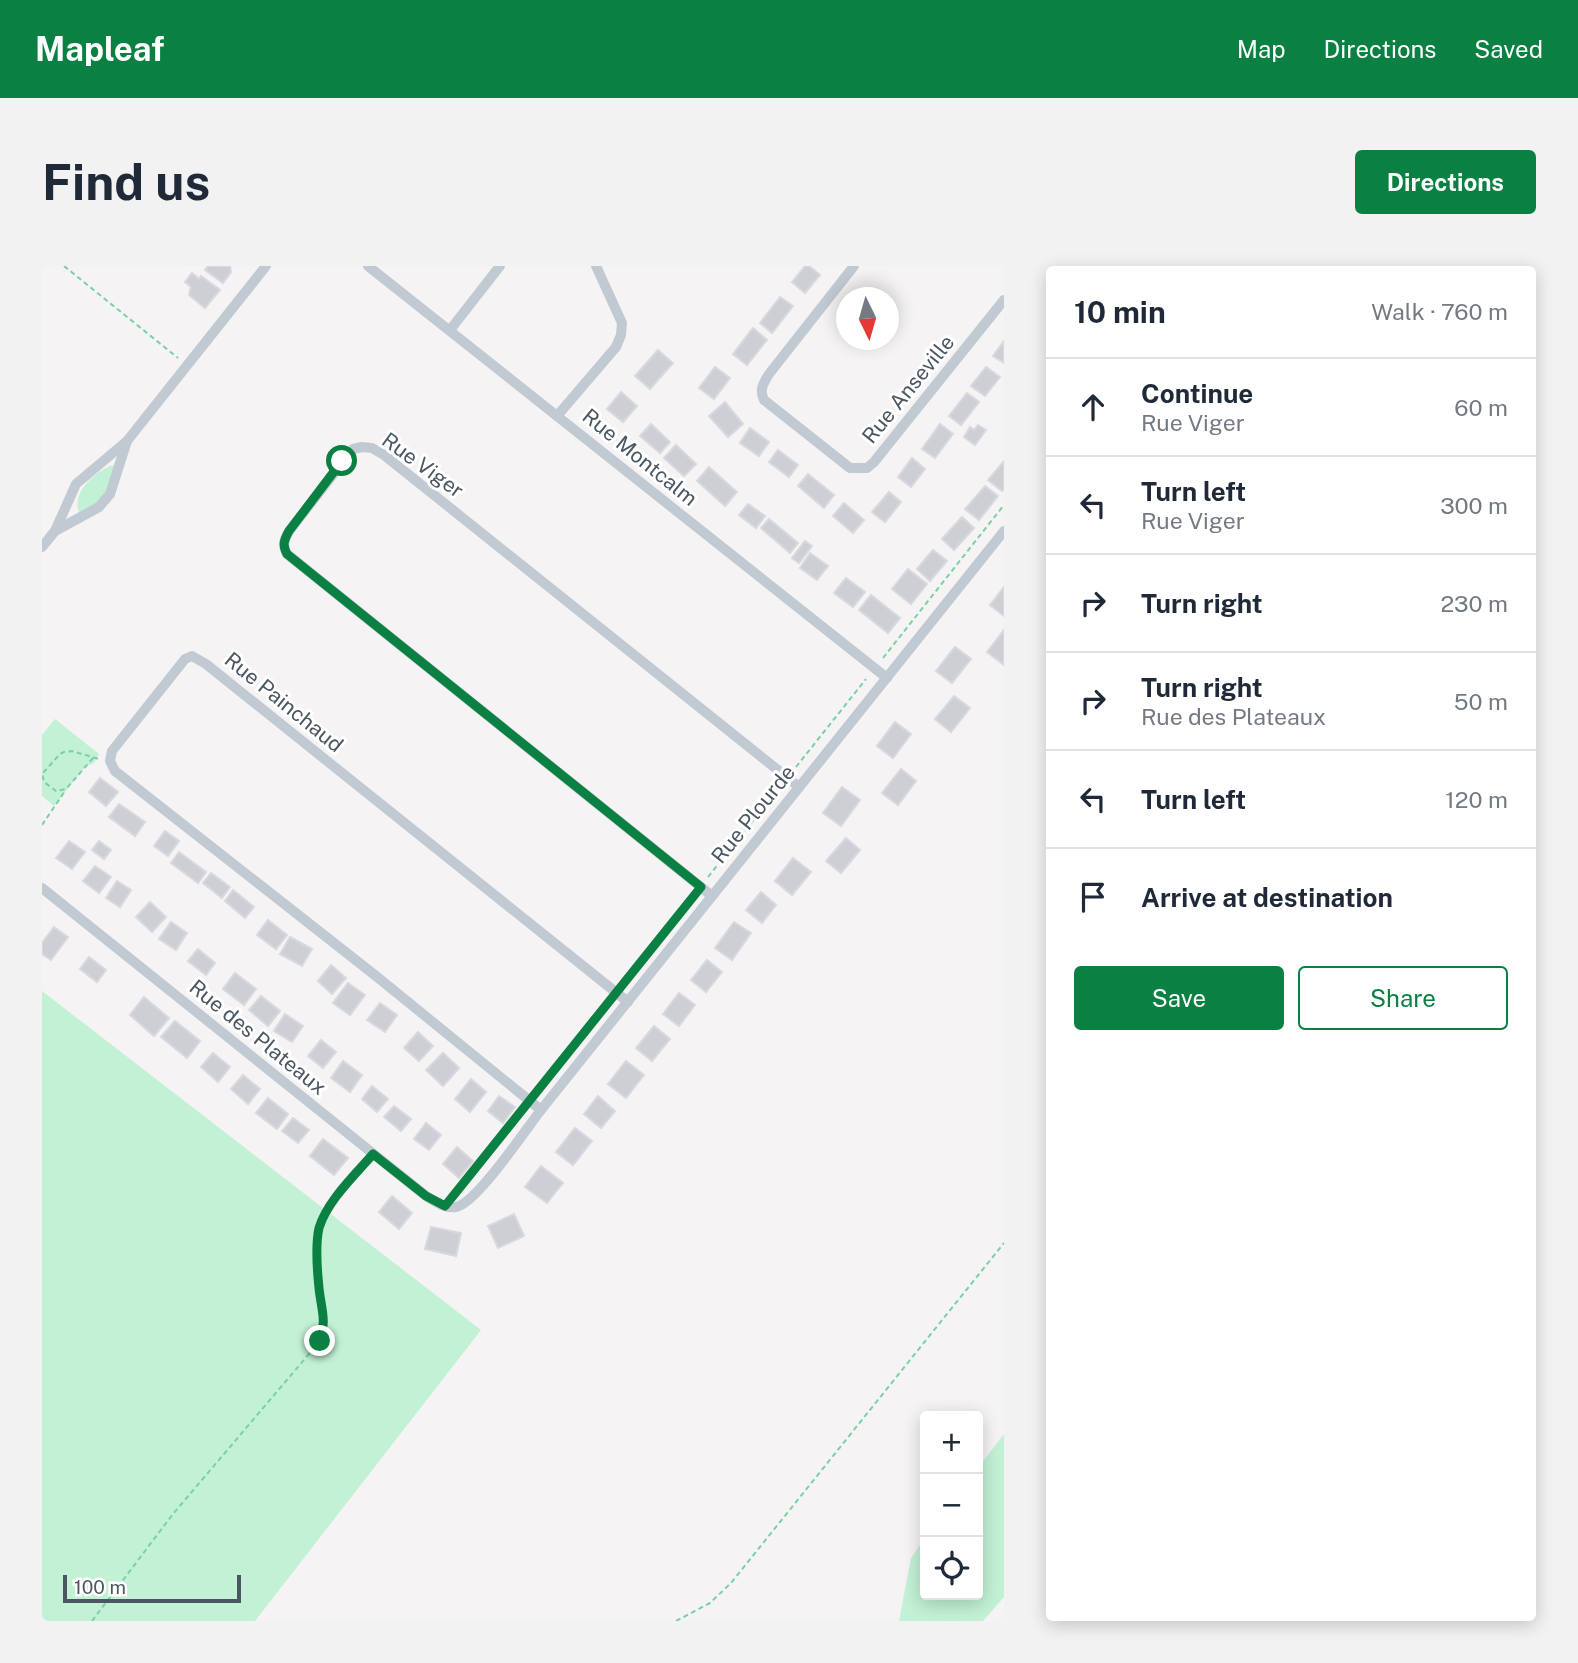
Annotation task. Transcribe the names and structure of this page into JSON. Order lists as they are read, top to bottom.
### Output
{
  "streets": {
    "street": [
      "Rue Anseville",
      "Rue Montcalm",
      "Rue Viger",
      "Rue Painchaud",
      "Rue Plourde",
      "Rue des Plateaux"
    ]
  },
  "crossings": [
    ["Rue Montcalm", "Rue Plourde"],
    ["Rue Viger", "Rue Plourde"],
    ["Rue Painchaud", "Rue Plourde"],
    ["Rue Plourde", "Rue des Plateaux"]
  ],
  "scale_bar": "100 m",
  "north": "bottom",
  "page": {
    "header": "Mapleaf",
    "nav": ["Map", "Directions", "Saved"],
    "buttons": [
      "Directions",
      ["Save", "Share"]
    ],
    "title": "Find us",
    "heading": ["10 min", "Walk · 760 m"],
    "list": [
      ["Continue", "Rue Viger", "60 m"],
      ["Turn left", "Rue Viger", "300 m"],
      ["Turn right", "230 m"],
      ["Turn right", "Rue des Plateaux", "50 m"],
      ["Turn left", "120 m"],
      "Arrive at destination"
    ],
    "map_buttons": ["+", "−"],
    "scale": "100 m"
  }
}
